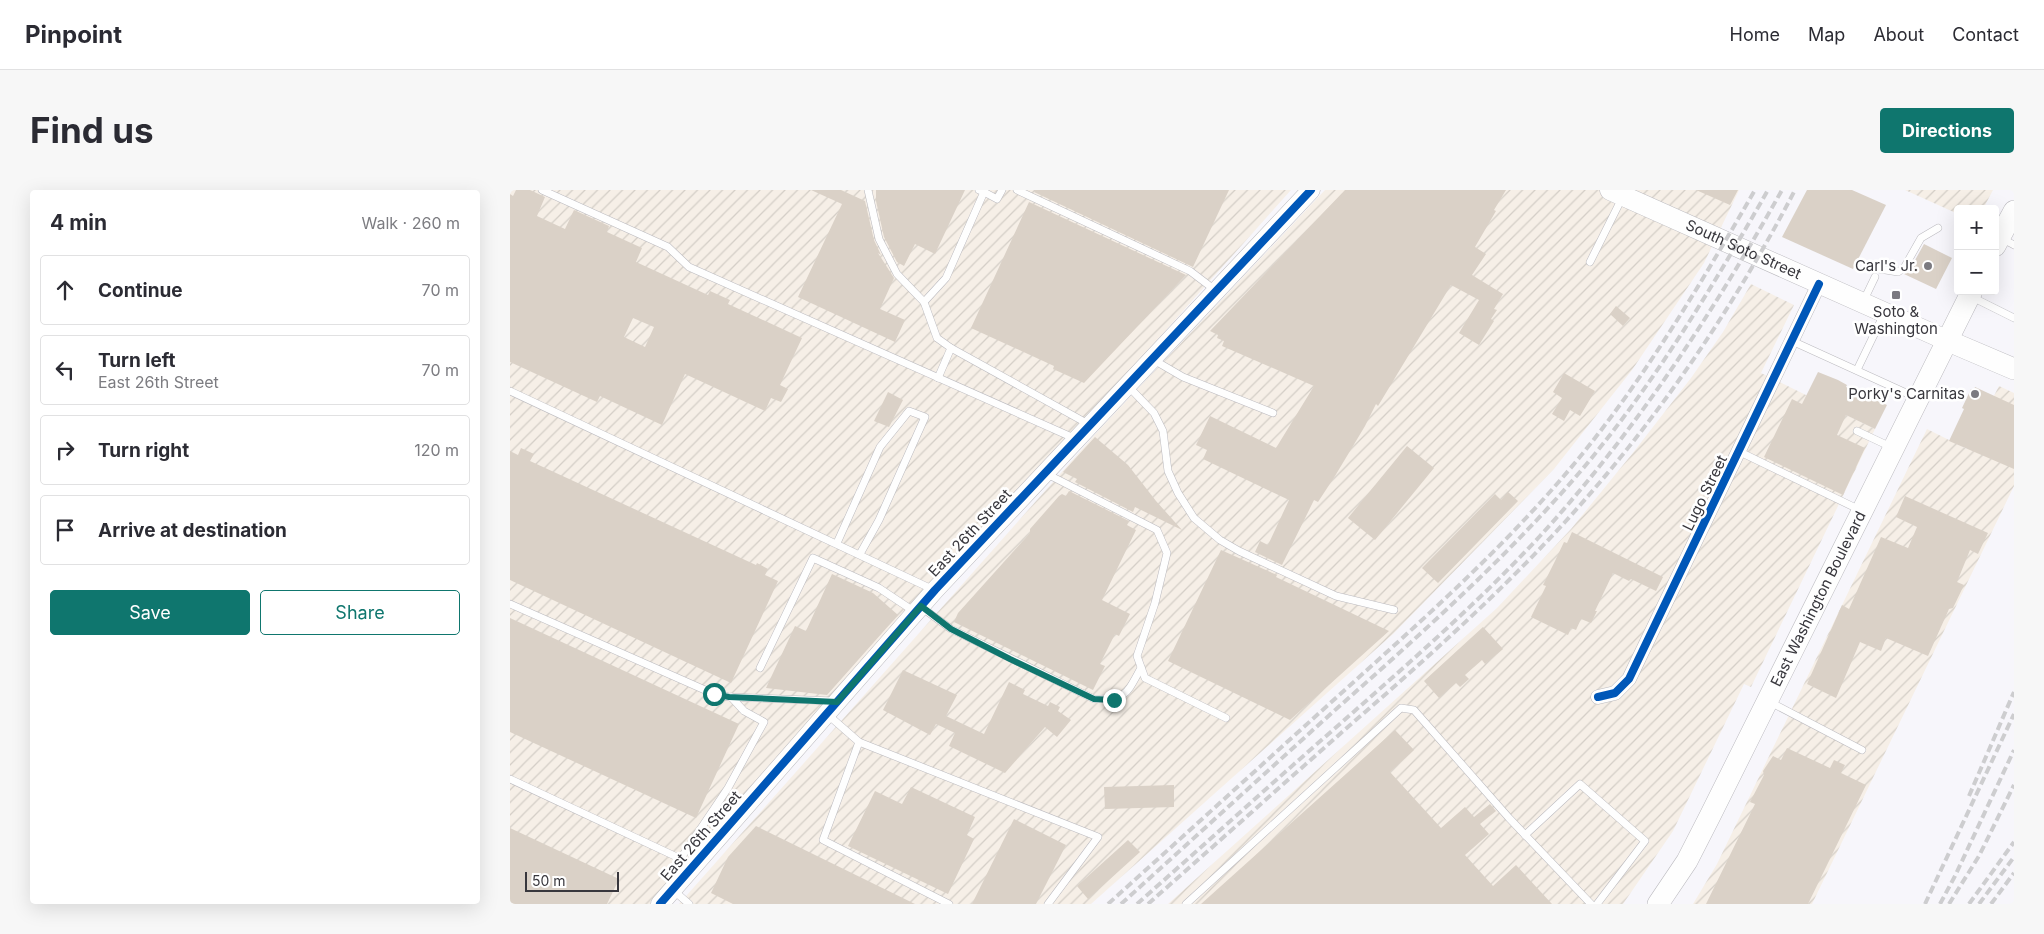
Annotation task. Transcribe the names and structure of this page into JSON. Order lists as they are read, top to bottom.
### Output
{
  "streets": {
    "main road": ["South Soto Street", "East Washington Boulevard"],
    "street": ["Lugo Street", "East 26th Street"]
  },
  "crossings": [
    ["South Soto Street", "Lugo Street"],
    ["South Soto Street", "East Washington Boulevard"]
  ],
  "places": {
    "other": ["Carl's Jr.", "Porky's Carnitas"],
    "transit": ["Soto & Washington"]
  },
  "scale_bar": "50 m",
  "page": {
    "header": "Pinpoint",
    "nav": [
      "Home",
      "Map",
      "About",
      "Contact"
    ],
    "buttons": [
      "Directions",
      ["Save", "Share"]
    ],
    "title": "Find us",
    "heading": ["4 min", "Walk · 260 m"],
    "map_buttons": ["+", "−"],
    "list": [
      ["Continue", "70 m"],
      ["Turn left", "East 26th Street", "70 m"],
      ["Turn right", "120 m"],
      "Arrive at destination"
    ],
    "scale": "50 m"
  }
}
